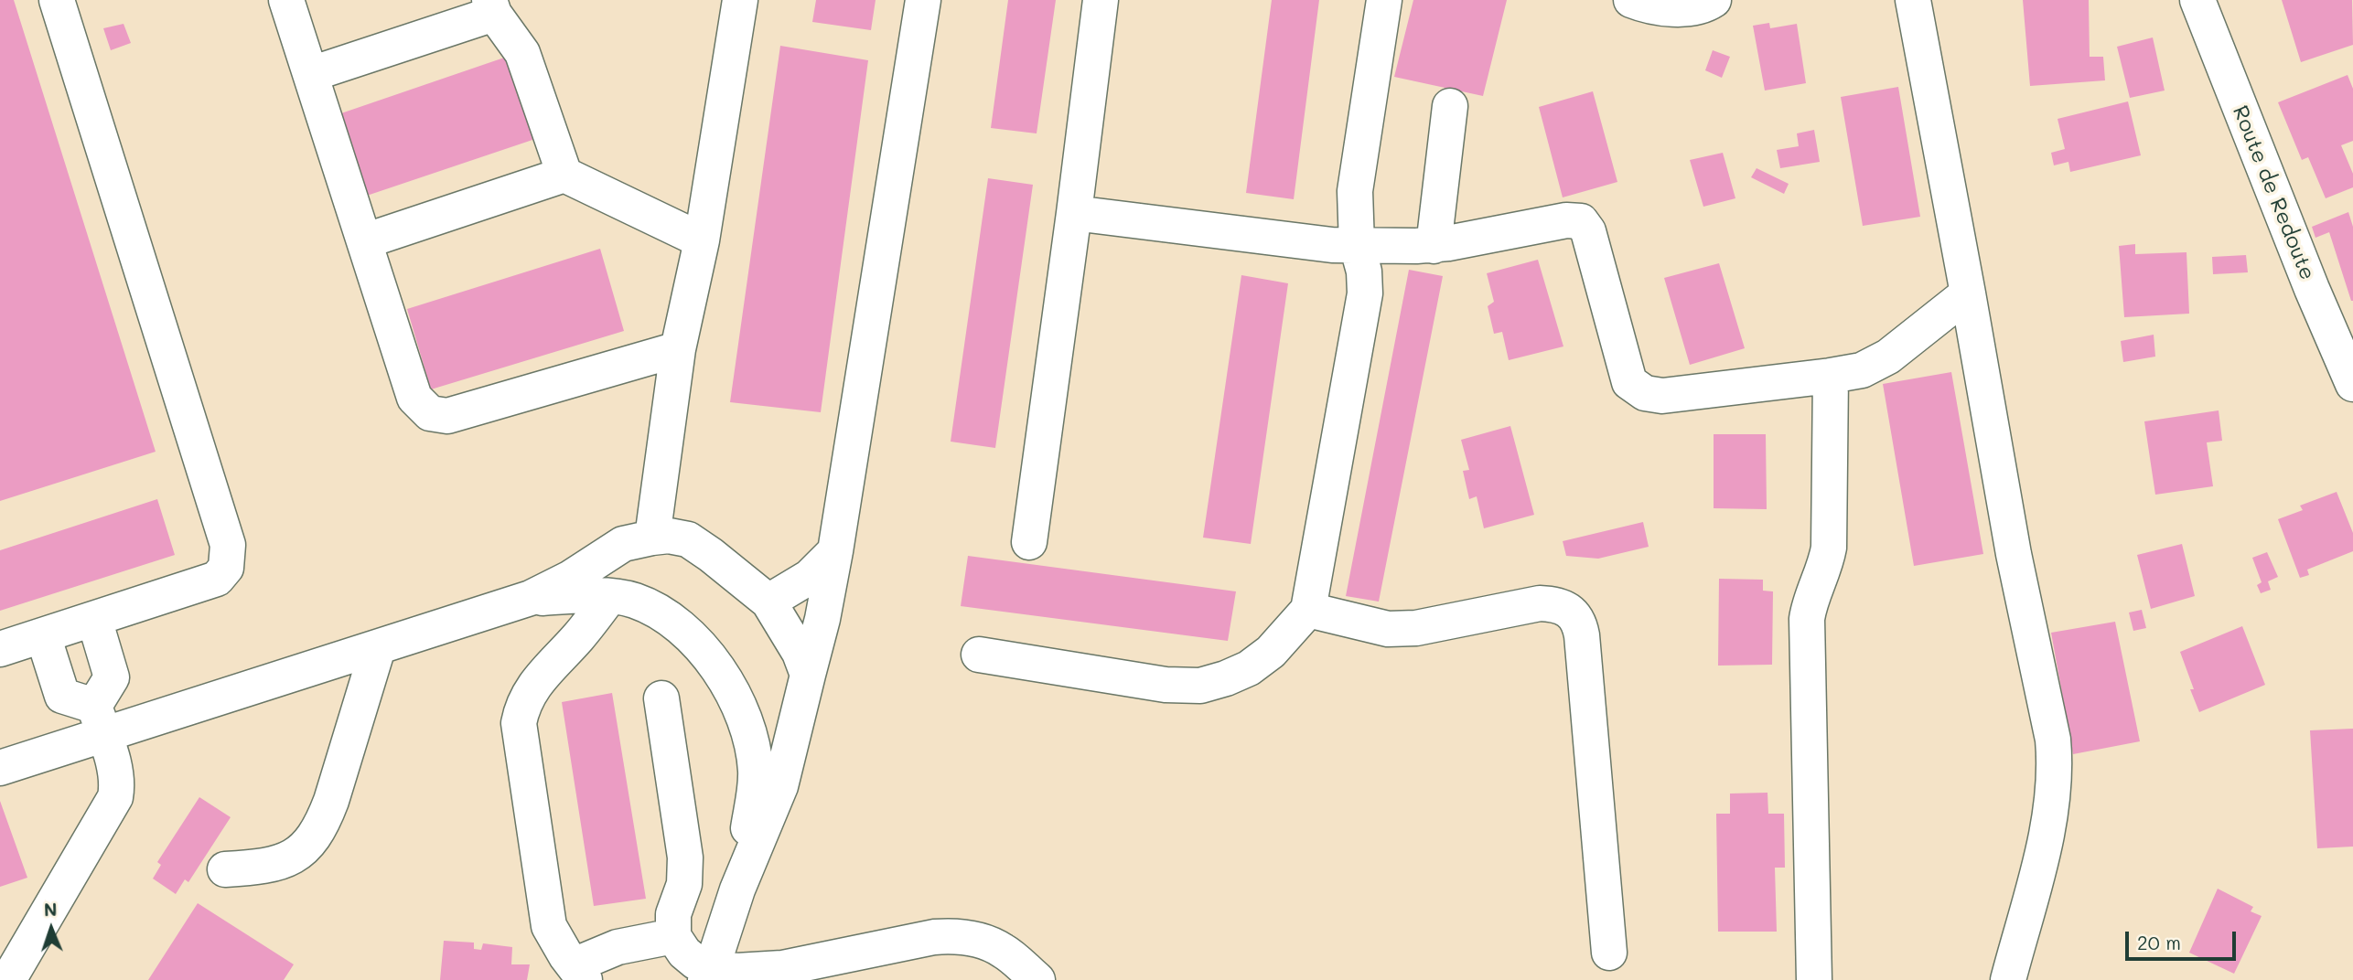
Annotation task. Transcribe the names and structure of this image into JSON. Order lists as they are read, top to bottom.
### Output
{
  "streets": {
    "street": ["Route de Redoute"]
  },
  "scale_bar": "20 m",
  "north": "top"
}
